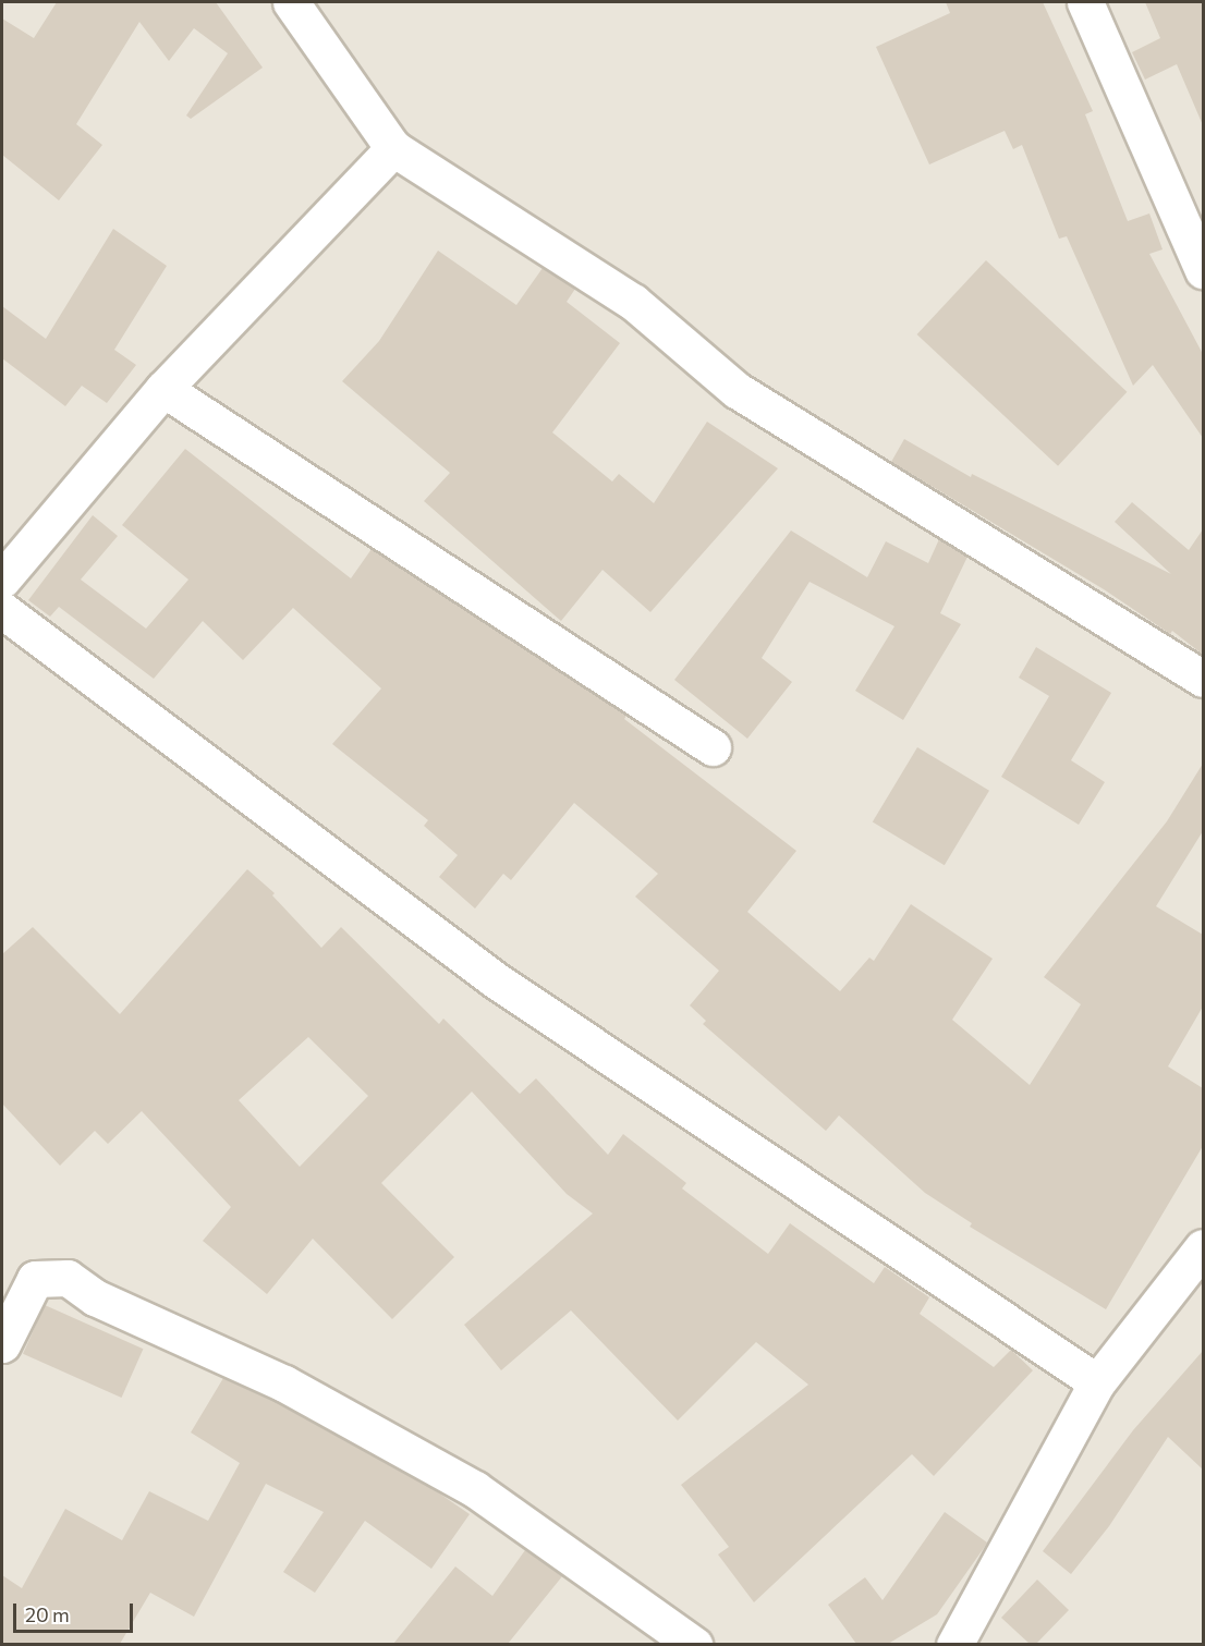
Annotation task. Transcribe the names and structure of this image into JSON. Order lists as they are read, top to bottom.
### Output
{
  "scale_bar": "20 m"
}
